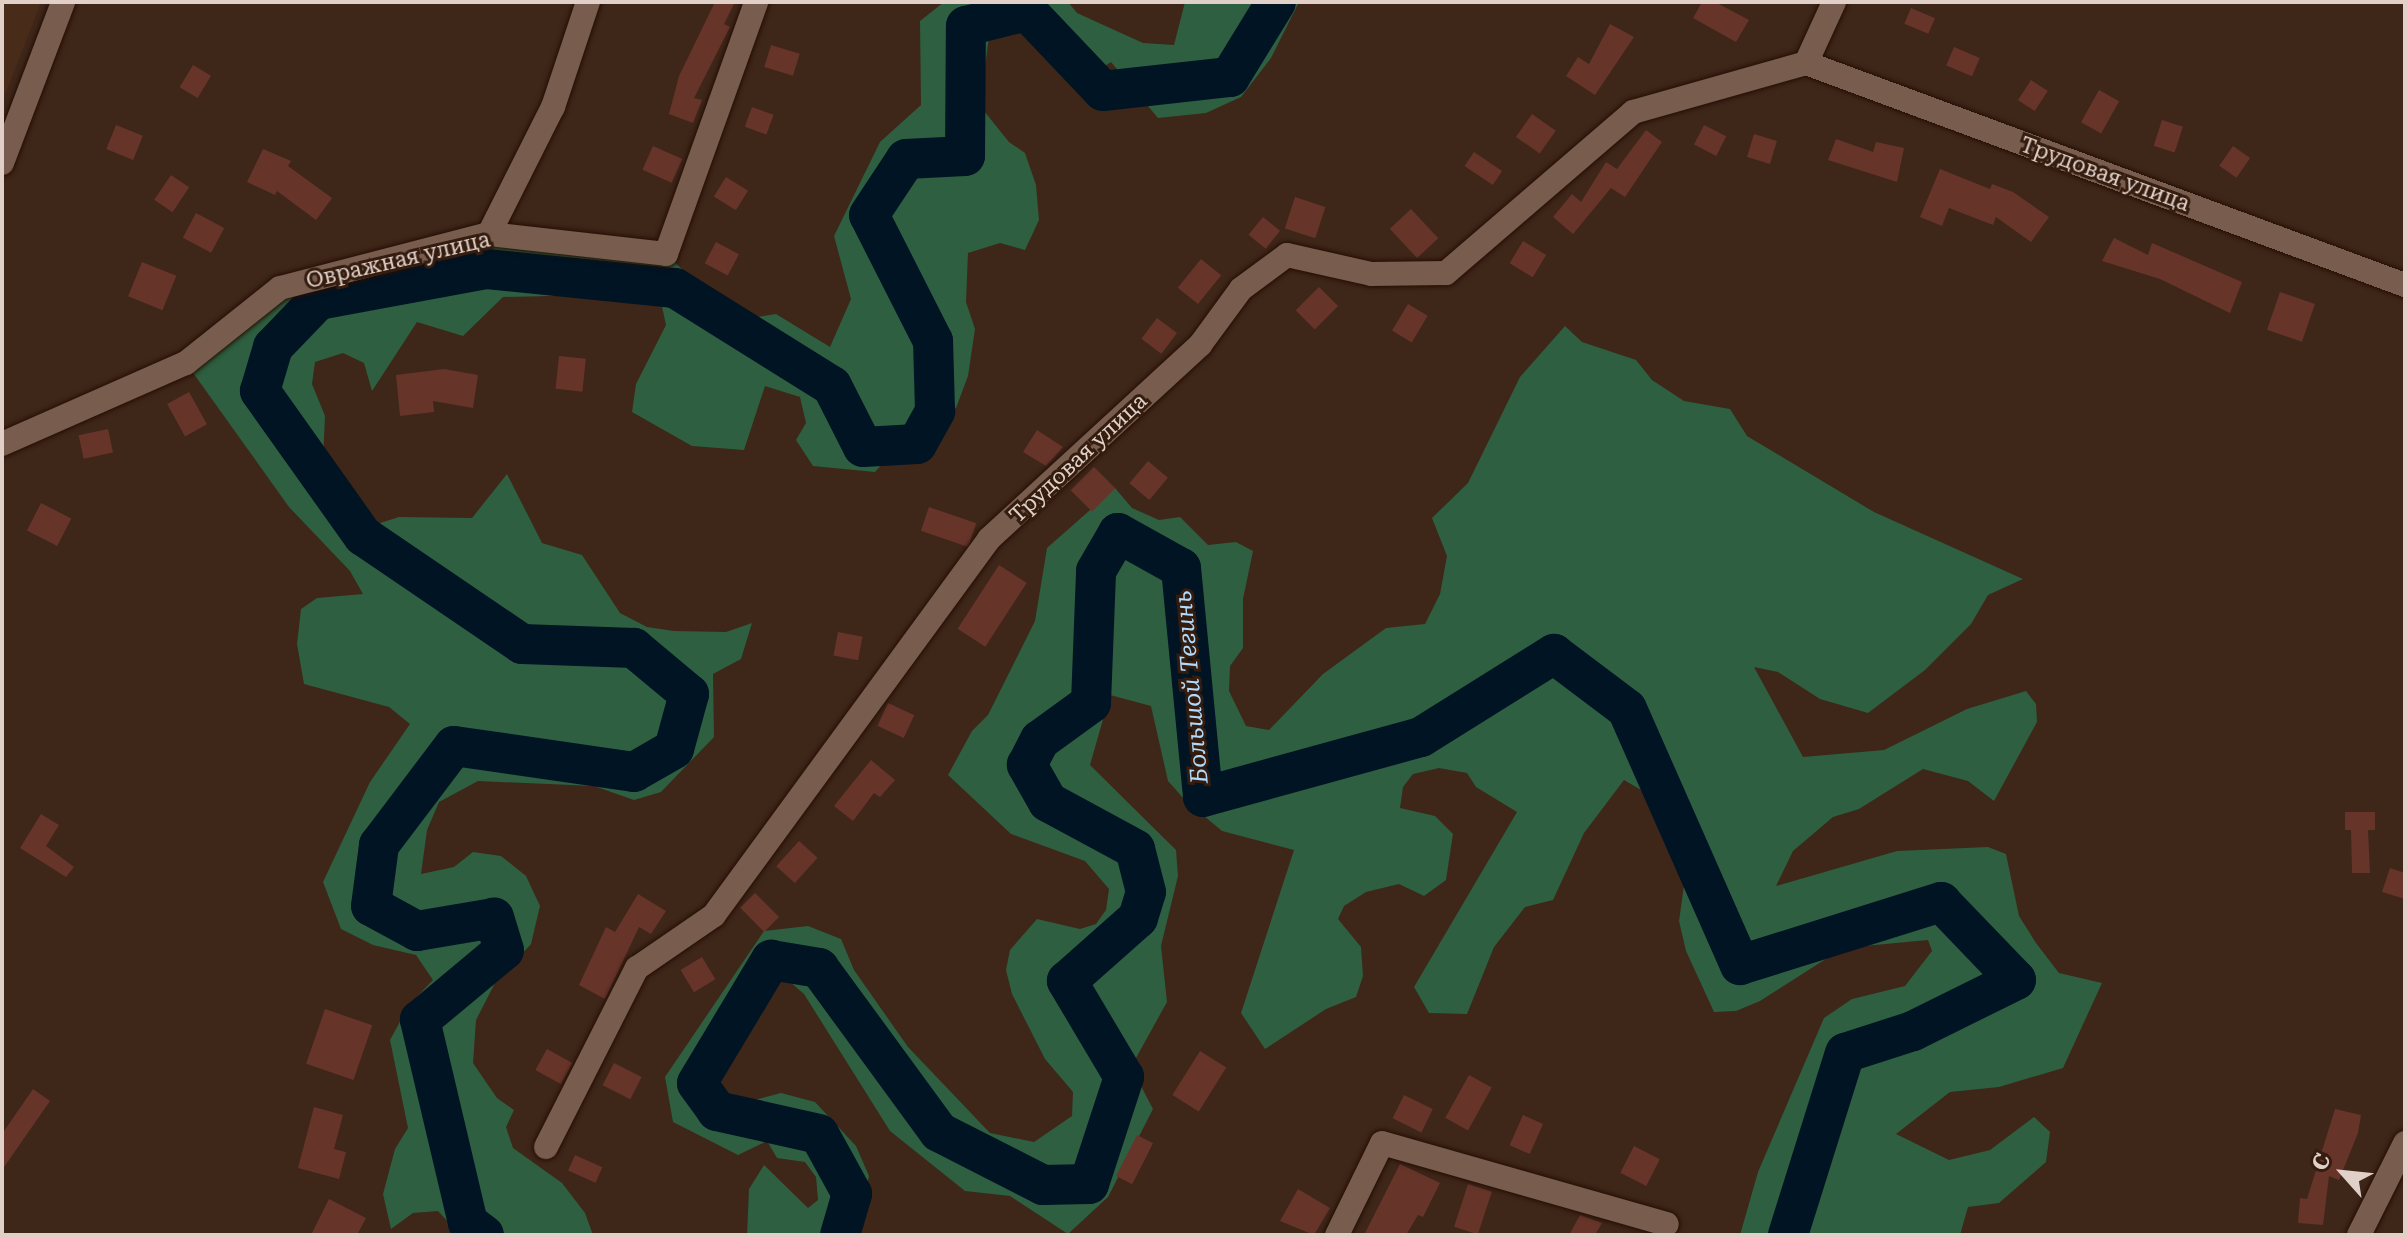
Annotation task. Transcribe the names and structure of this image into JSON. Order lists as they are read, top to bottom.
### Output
{
  "streets": {
    "street": ["Трудовая улица", "Овражная улица"]
  },
  "water": ["Большой Тегинь"],
  "north": "top left"
}
